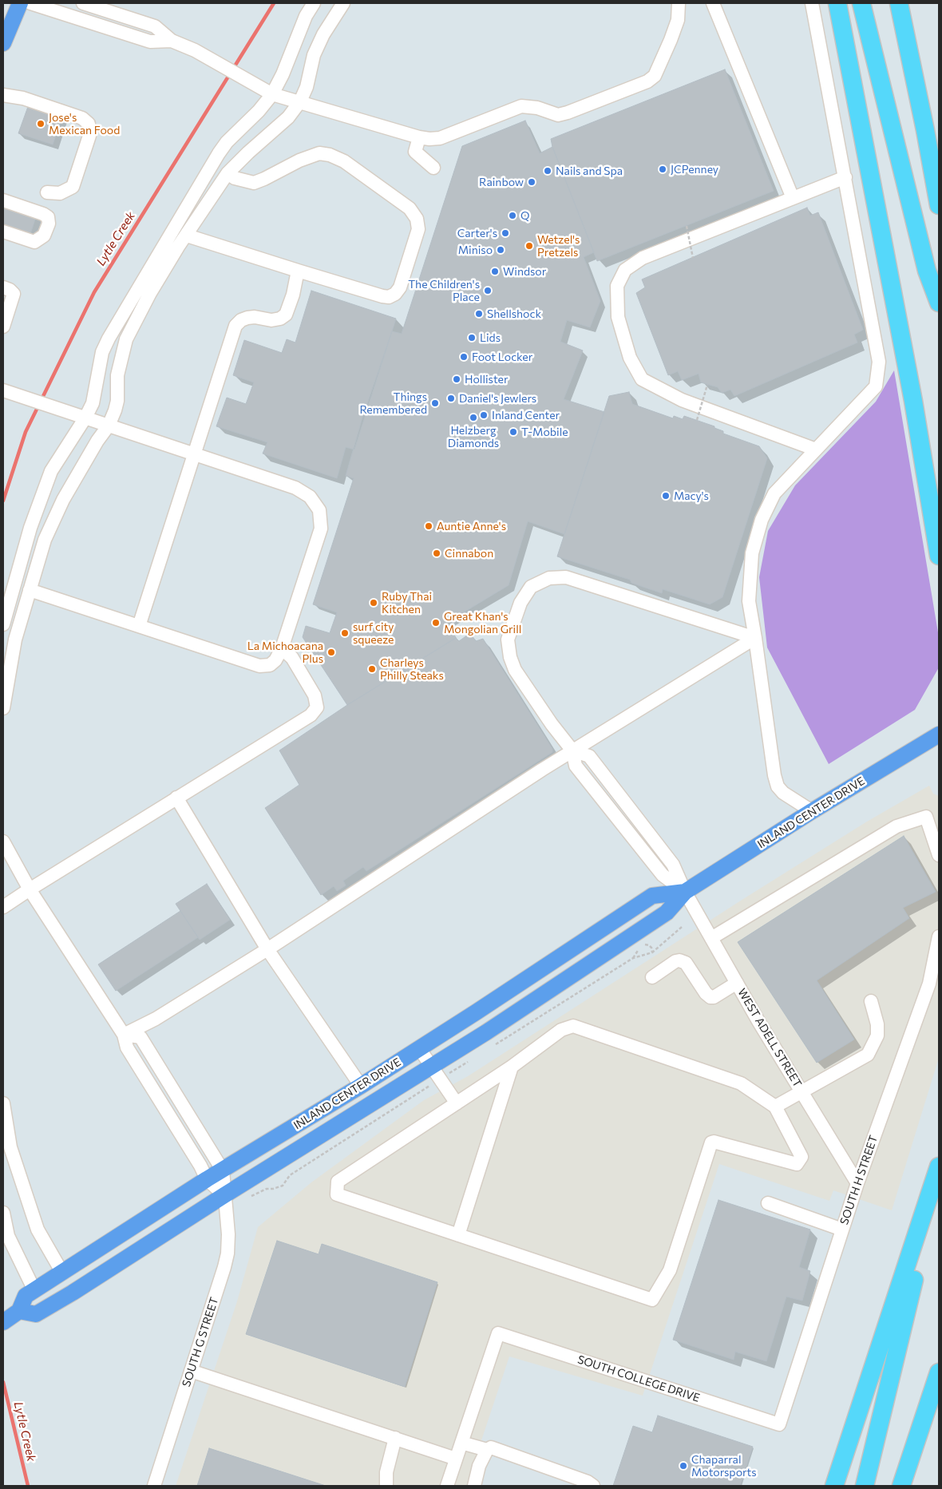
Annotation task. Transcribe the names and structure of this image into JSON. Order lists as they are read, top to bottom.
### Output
{
  "streets": {
    "main road": ["INLAND CENTER DRIVE"],
    "street": [
      "WEST ADELL STREET",
      "SOUTH H STREET",
      "SOUTH G STREET",
      "SOUTH COLLEGE DRIVE"
    ]
  },
  "crossings": [
    ["INLAND CENTER DRIVE", "WEST ADELL STREET"],
    ["INLAND CENTER DRIVE", "SOUTH G STREET"],
    ["WEST ADELL STREET", "SOUTH H STREET"],
    ["SOUTH H STREET", "SOUTH COLLEGE DRIVE"]
  ],
  "water": ["Lytle Creek"],
  "places": [
    "Jose's Mexican Food",
    "JCPenney",
    "Nails and Spa",
    "Rainbow",
    "Q",
    "Carter's",
    "Wetzel's Pretzels",
    "Miniso",
    "Windsor",
    "The Children's Place",
    "Shellshock",
    "Lids",
    "Foot Locker",
    "Hollister",
    "Daniel's Jewlers",
    "Things Remembered",
    "Inland Center",
    "Helzberg Diamonds",
    "T-Mobile",
    "Macy's",
    "Auntie Anne's",
    "Cinnabon",
    "Ruby Thai Kitchen",
    "Great Khan's Mongolian Grill",
    "surf city squeeze",
    "La Michoacana Plus",
    "Charleys Philly Steaks",
    "Chaparral Motorsports"
  ]
}
